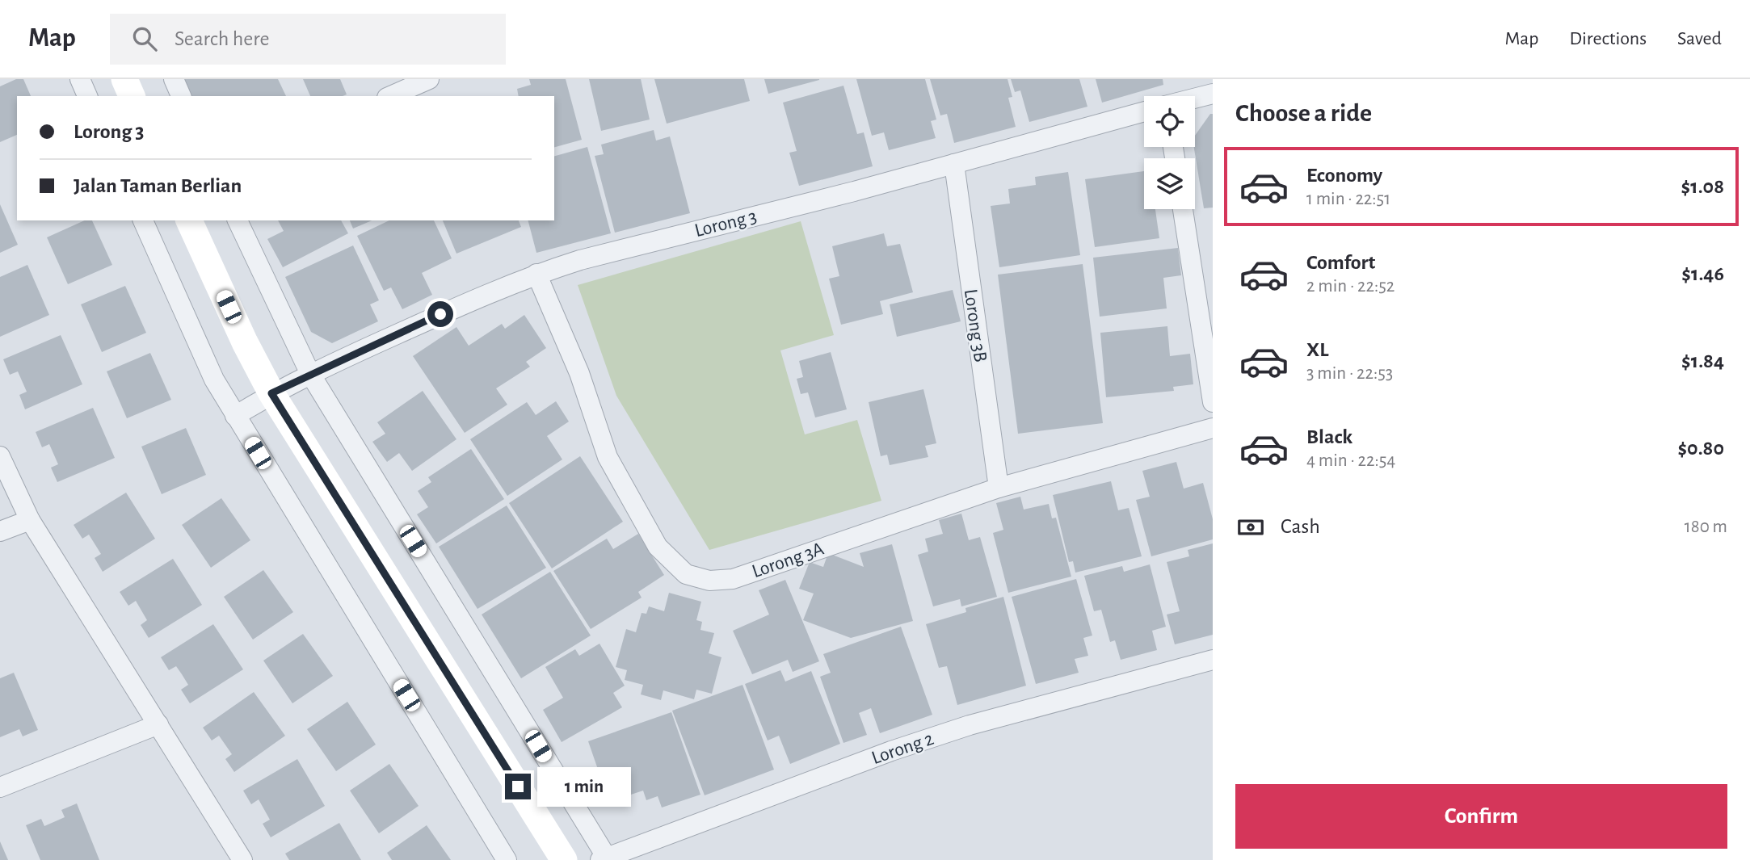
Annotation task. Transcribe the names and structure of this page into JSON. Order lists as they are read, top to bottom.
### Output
{
  "streets": {
    "street": [
      "Lorong 3",
      "Lorong 3B",
      "Lorong 3A",
      "Lorong 2"
    ]
  },
  "crossings": [
    ["Lorong 3", "Lorong 3B"],
    ["Lorong 3", "Lorong 3A"],
    ["Lorong 3B", "Lorong 3A"]
  ],
  "page": {
    "header": "Map",
    "search": "Search here",
    "nav": ["Map", "Directions", "Saved"],
    "heading": "Choose a ride",
    "banner": ["Lorong 3", "Jalan Taman Berlian"],
    "list": [
      {
        "name": "Economy",
        "note": "1 min · 22:51",
        "value": "$1.08"
      },
      {
        "name": "Comfort",
        "note": "2 min · 22:52",
        "value": "$1.46"
      },
      {
        "name": "XL",
        "note": "3 min · 22:53",
        "value": "$1.84"
      },
      {
        "name": "Black",
        "note": "4 min · 22:54",
        "value": "$0.80"
      }
    ],
    "pay": ["Cash", "180 m"],
    "bubble": "1 min",
    "buttons": "Confirm"
  }
}
